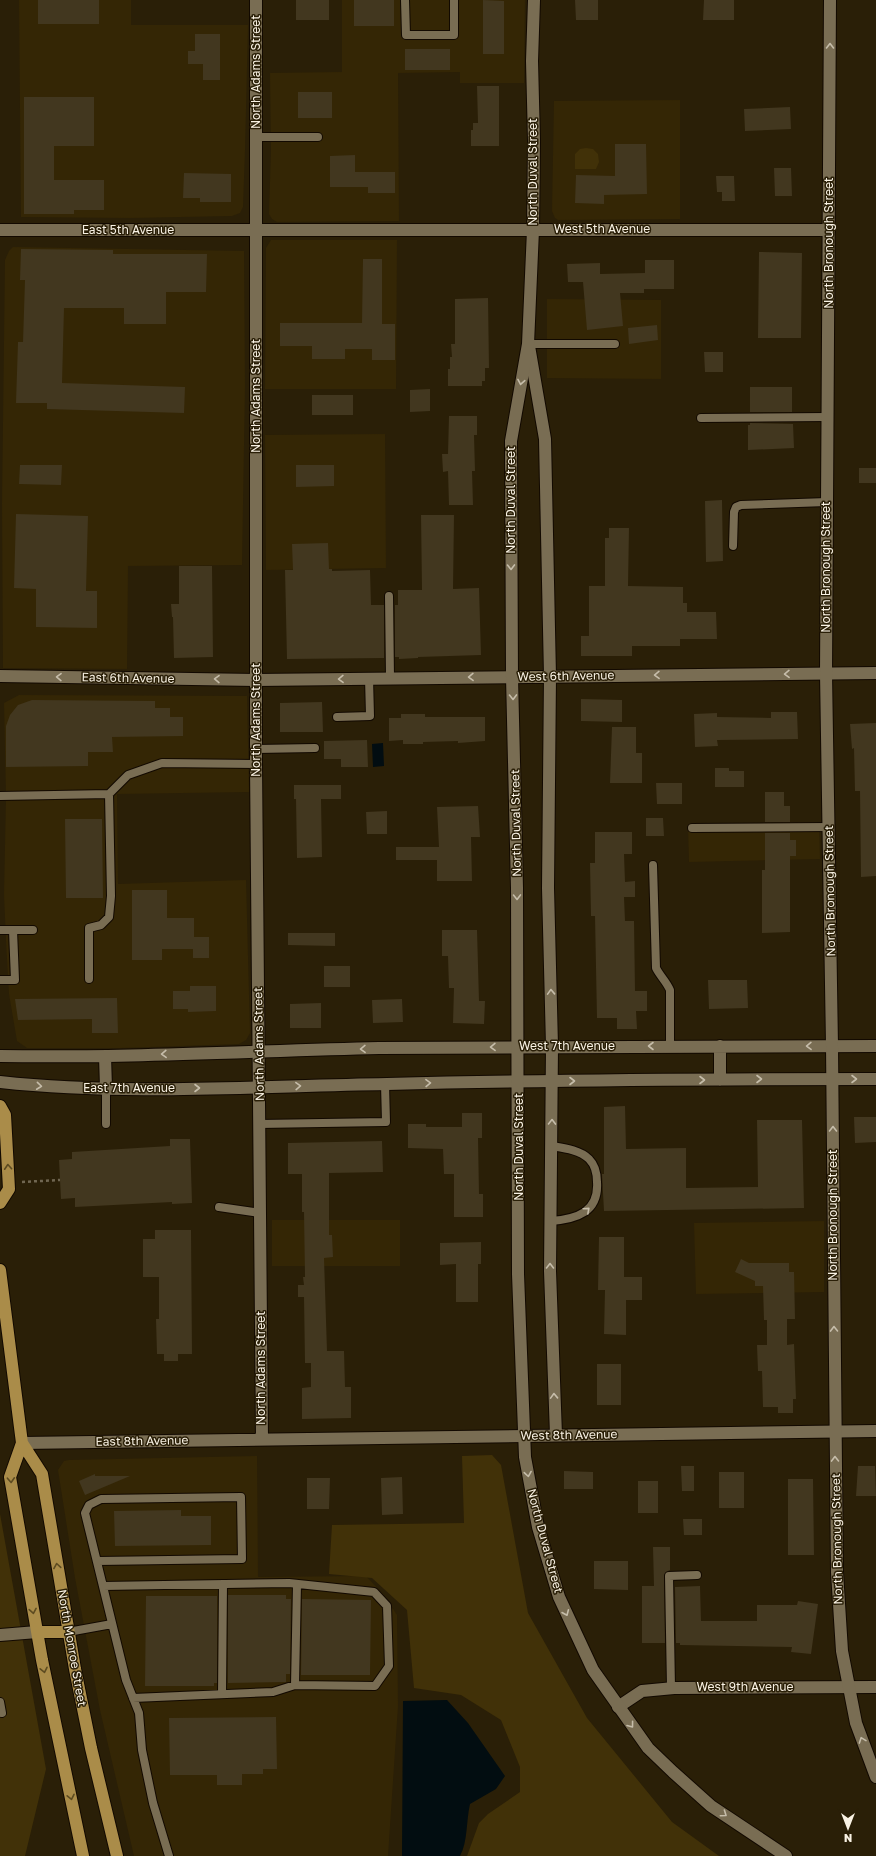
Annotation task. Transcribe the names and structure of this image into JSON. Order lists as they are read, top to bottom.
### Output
{
  "streets": {
    "main road": ["North Monroe Street"],
    "street": [
      "North Adams Street",
      "North Duval Street",
      "West 5th Avenue",
      "East 5th Avenue",
      "North Bronough Street",
      "West 6th Avenue",
      "East 6th Avenue",
      "West 7th Avenue",
      "East 7th Avenue",
      "West 8th Avenue",
      "East 8th Avenue",
      "West 9th Avenue"
    ]
  },
  "crossings": [
    ["North Adams Street", "West 5th Avenue"],
    ["North Adams Street", "East 5th Avenue"],
    ["North Adams Street", "West 6th Avenue"],
    ["North Adams Street", "East 6th Avenue"],
    ["North Adams Street", "West 7th Avenue"],
    ["North Adams Street", "East 7th Avenue"],
    ["North Adams Street", "West 8th Avenue"],
    ["North Adams Street", "East 8th Avenue"],
    ["North Duval Street", "West 5th Avenue"],
    ["North Duval Street", "West 6th Avenue"],
    ["North Duval Street", "West 7th Avenue"],
    ["North Duval Street", "West 8th Avenue"],
    ["North Duval Street", "West 9th Avenue"],
    ["West 5th Avenue", "East 5th Avenue"],
    ["West 5th Avenue", "North Bronough Street"],
    ["North Bronough Street", "West 6th Avenue"],
    ["North Bronough Street", "West 7th Avenue"],
    ["North Bronough Street", "West 8th Avenue"],
    ["North Bronough Street", "West 9th Avenue"],
    ["West 6th Avenue", "East 6th Avenue"],
    ["West 8th Avenue", "East 8th Avenue"],
    ["East 8th Avenue", "North Monroe Street"]
  ],
  "one_way": ["North Bronough Street", "West 6th Avenue", "East 6th Avenue"],
  "north": "bottom"
}
